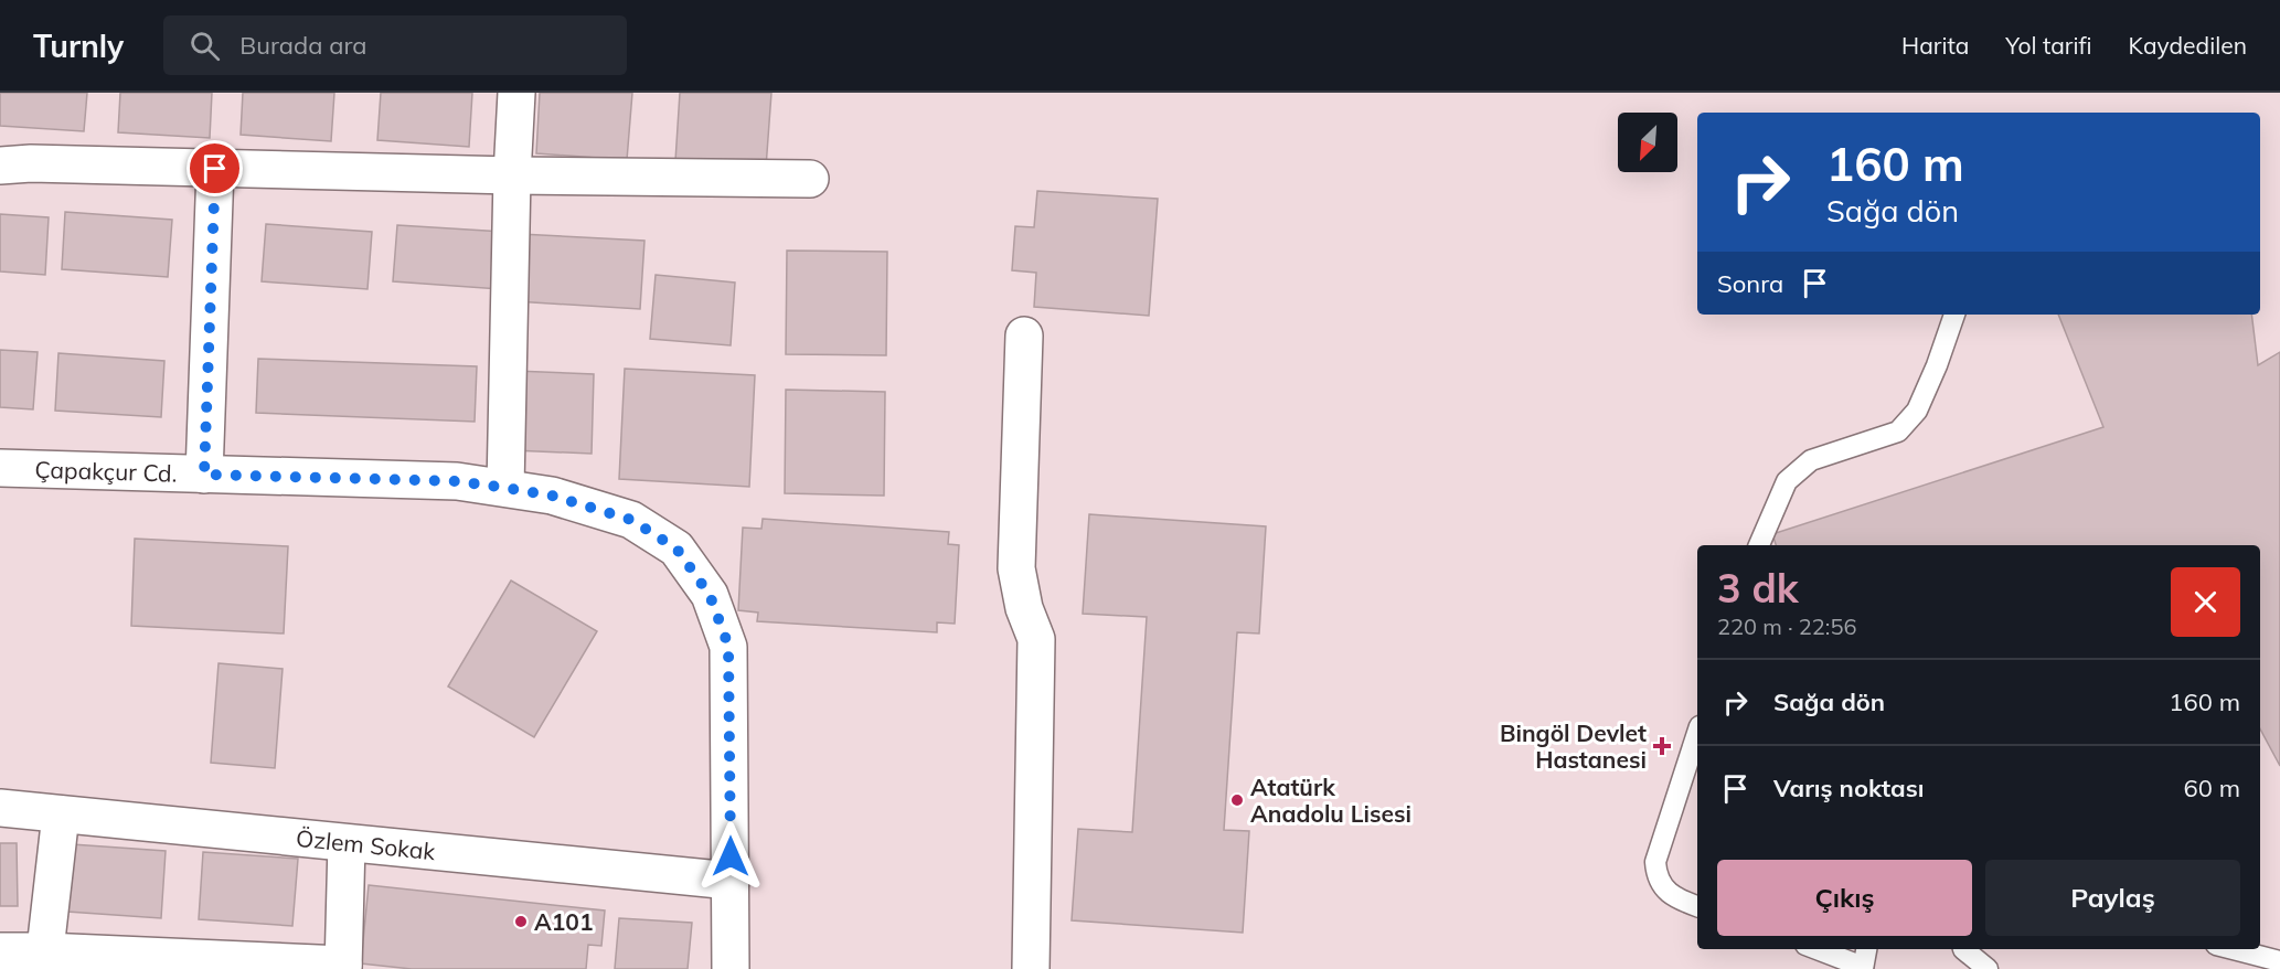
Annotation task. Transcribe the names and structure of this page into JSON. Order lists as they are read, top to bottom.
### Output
{
  "streets": {
    "street": ["Çapakçur Cd.", "Özlem Sokak"]
  },
  "crossings": [
    ["Çapakçur Cd.", "Özlem Sokak"]
  ],
  "places": {
    "health": ["Bingöl Devlet Hastanesi"],
    "other": ["Atatürk Anadolu Lisesi", "A101"]
  },
  "north": "bottom left",
  "page": {
    "header": "Turnly",
    "search": "Burada ara",
    "nav": ["Harita", "Yol tarifi", "Kaydedilen"],
    "turn": ["160 m", "Sağa dön"],
    "then": "Sonra",
    "heading": ["3 dk", "220 m · 22:56"],
    "list": [
      {
        "name": "Sağa dön",
        "value": "160 m"
      },
      {
        "name": "Varış noktası",
        "value": "60 m"
      }
    ],
    "buttons": ["Çıkış", "Paylaş"]
  }
}
